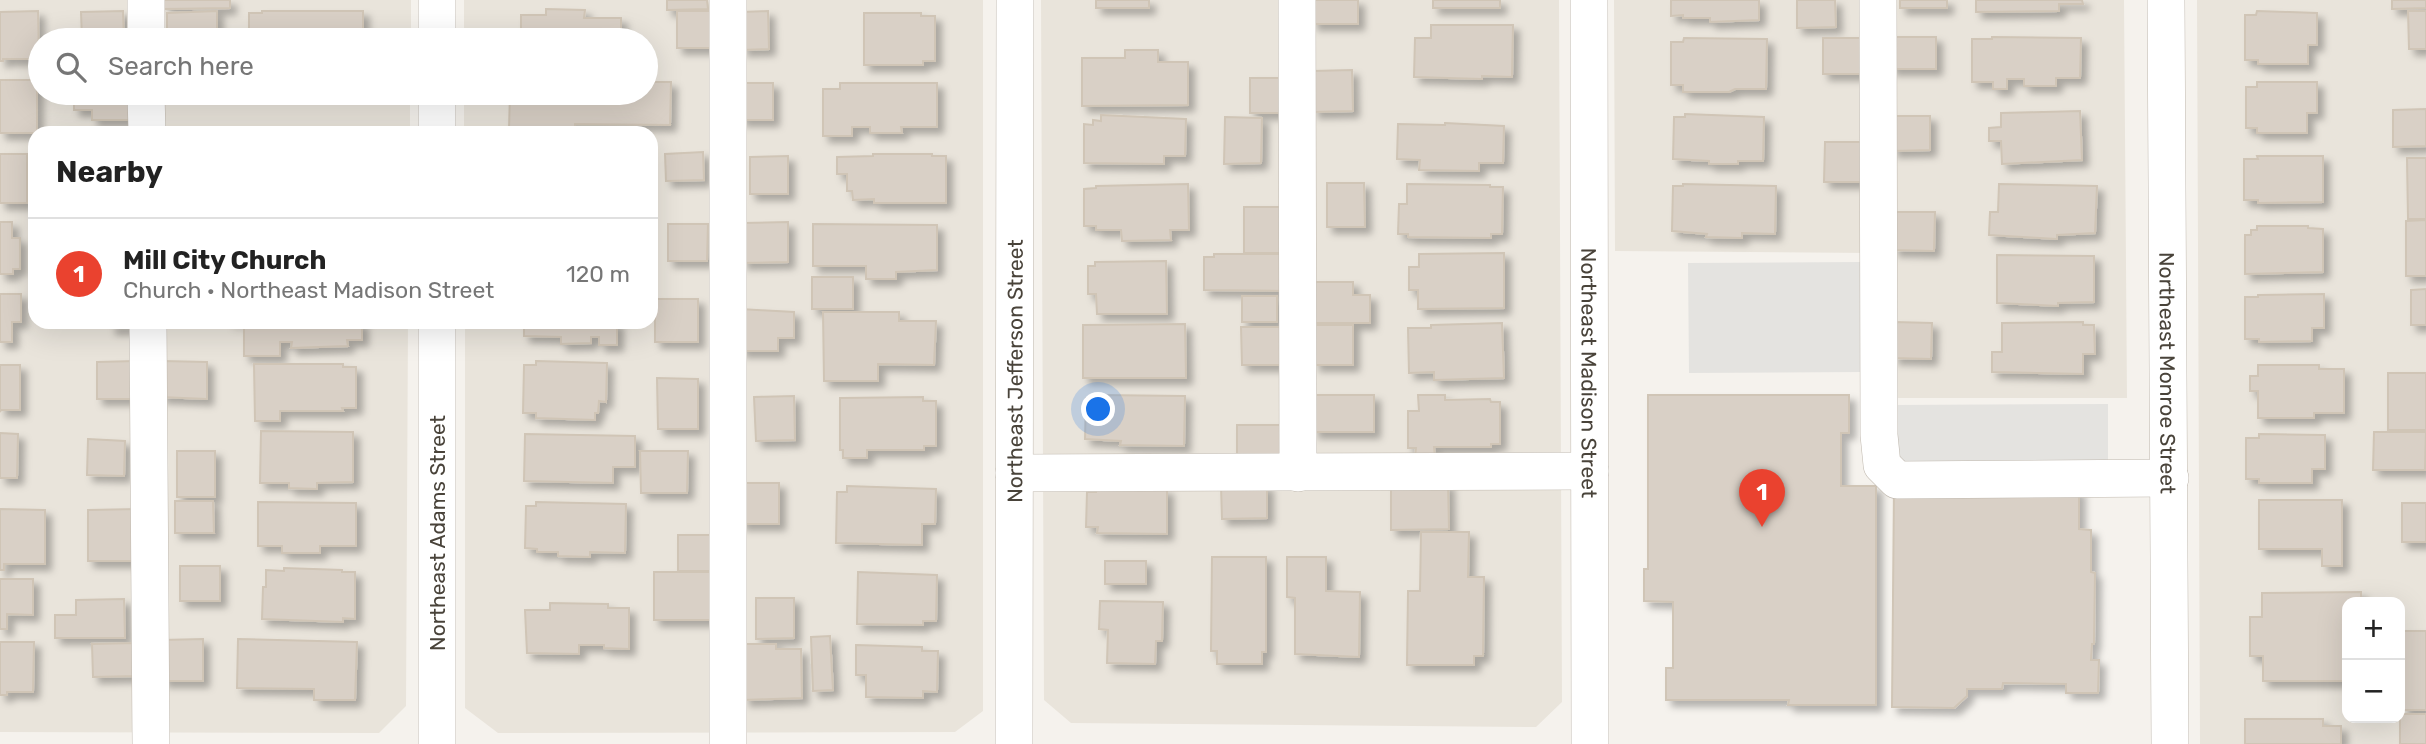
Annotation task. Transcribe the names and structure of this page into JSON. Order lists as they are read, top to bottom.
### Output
{
  "streets": {
    "street": [
      "Northeast Jefferson Street",
      "Northeast Madison Street",
      "Northeast Monroe Street",
      "Northeast Adams Street"
    ]
  },
  "page": {
    "search": "Search here",
    "heading": "Nearby",
    "list": [
      {
        "mark": "1",
        "name": "Mill City Church",
        "note": "Church · Northeast Madison Street",
        "value": "120 m"
      }
    ],
    "pins": "1",
    "map_buttons": ["+", "−"]
  }
}
